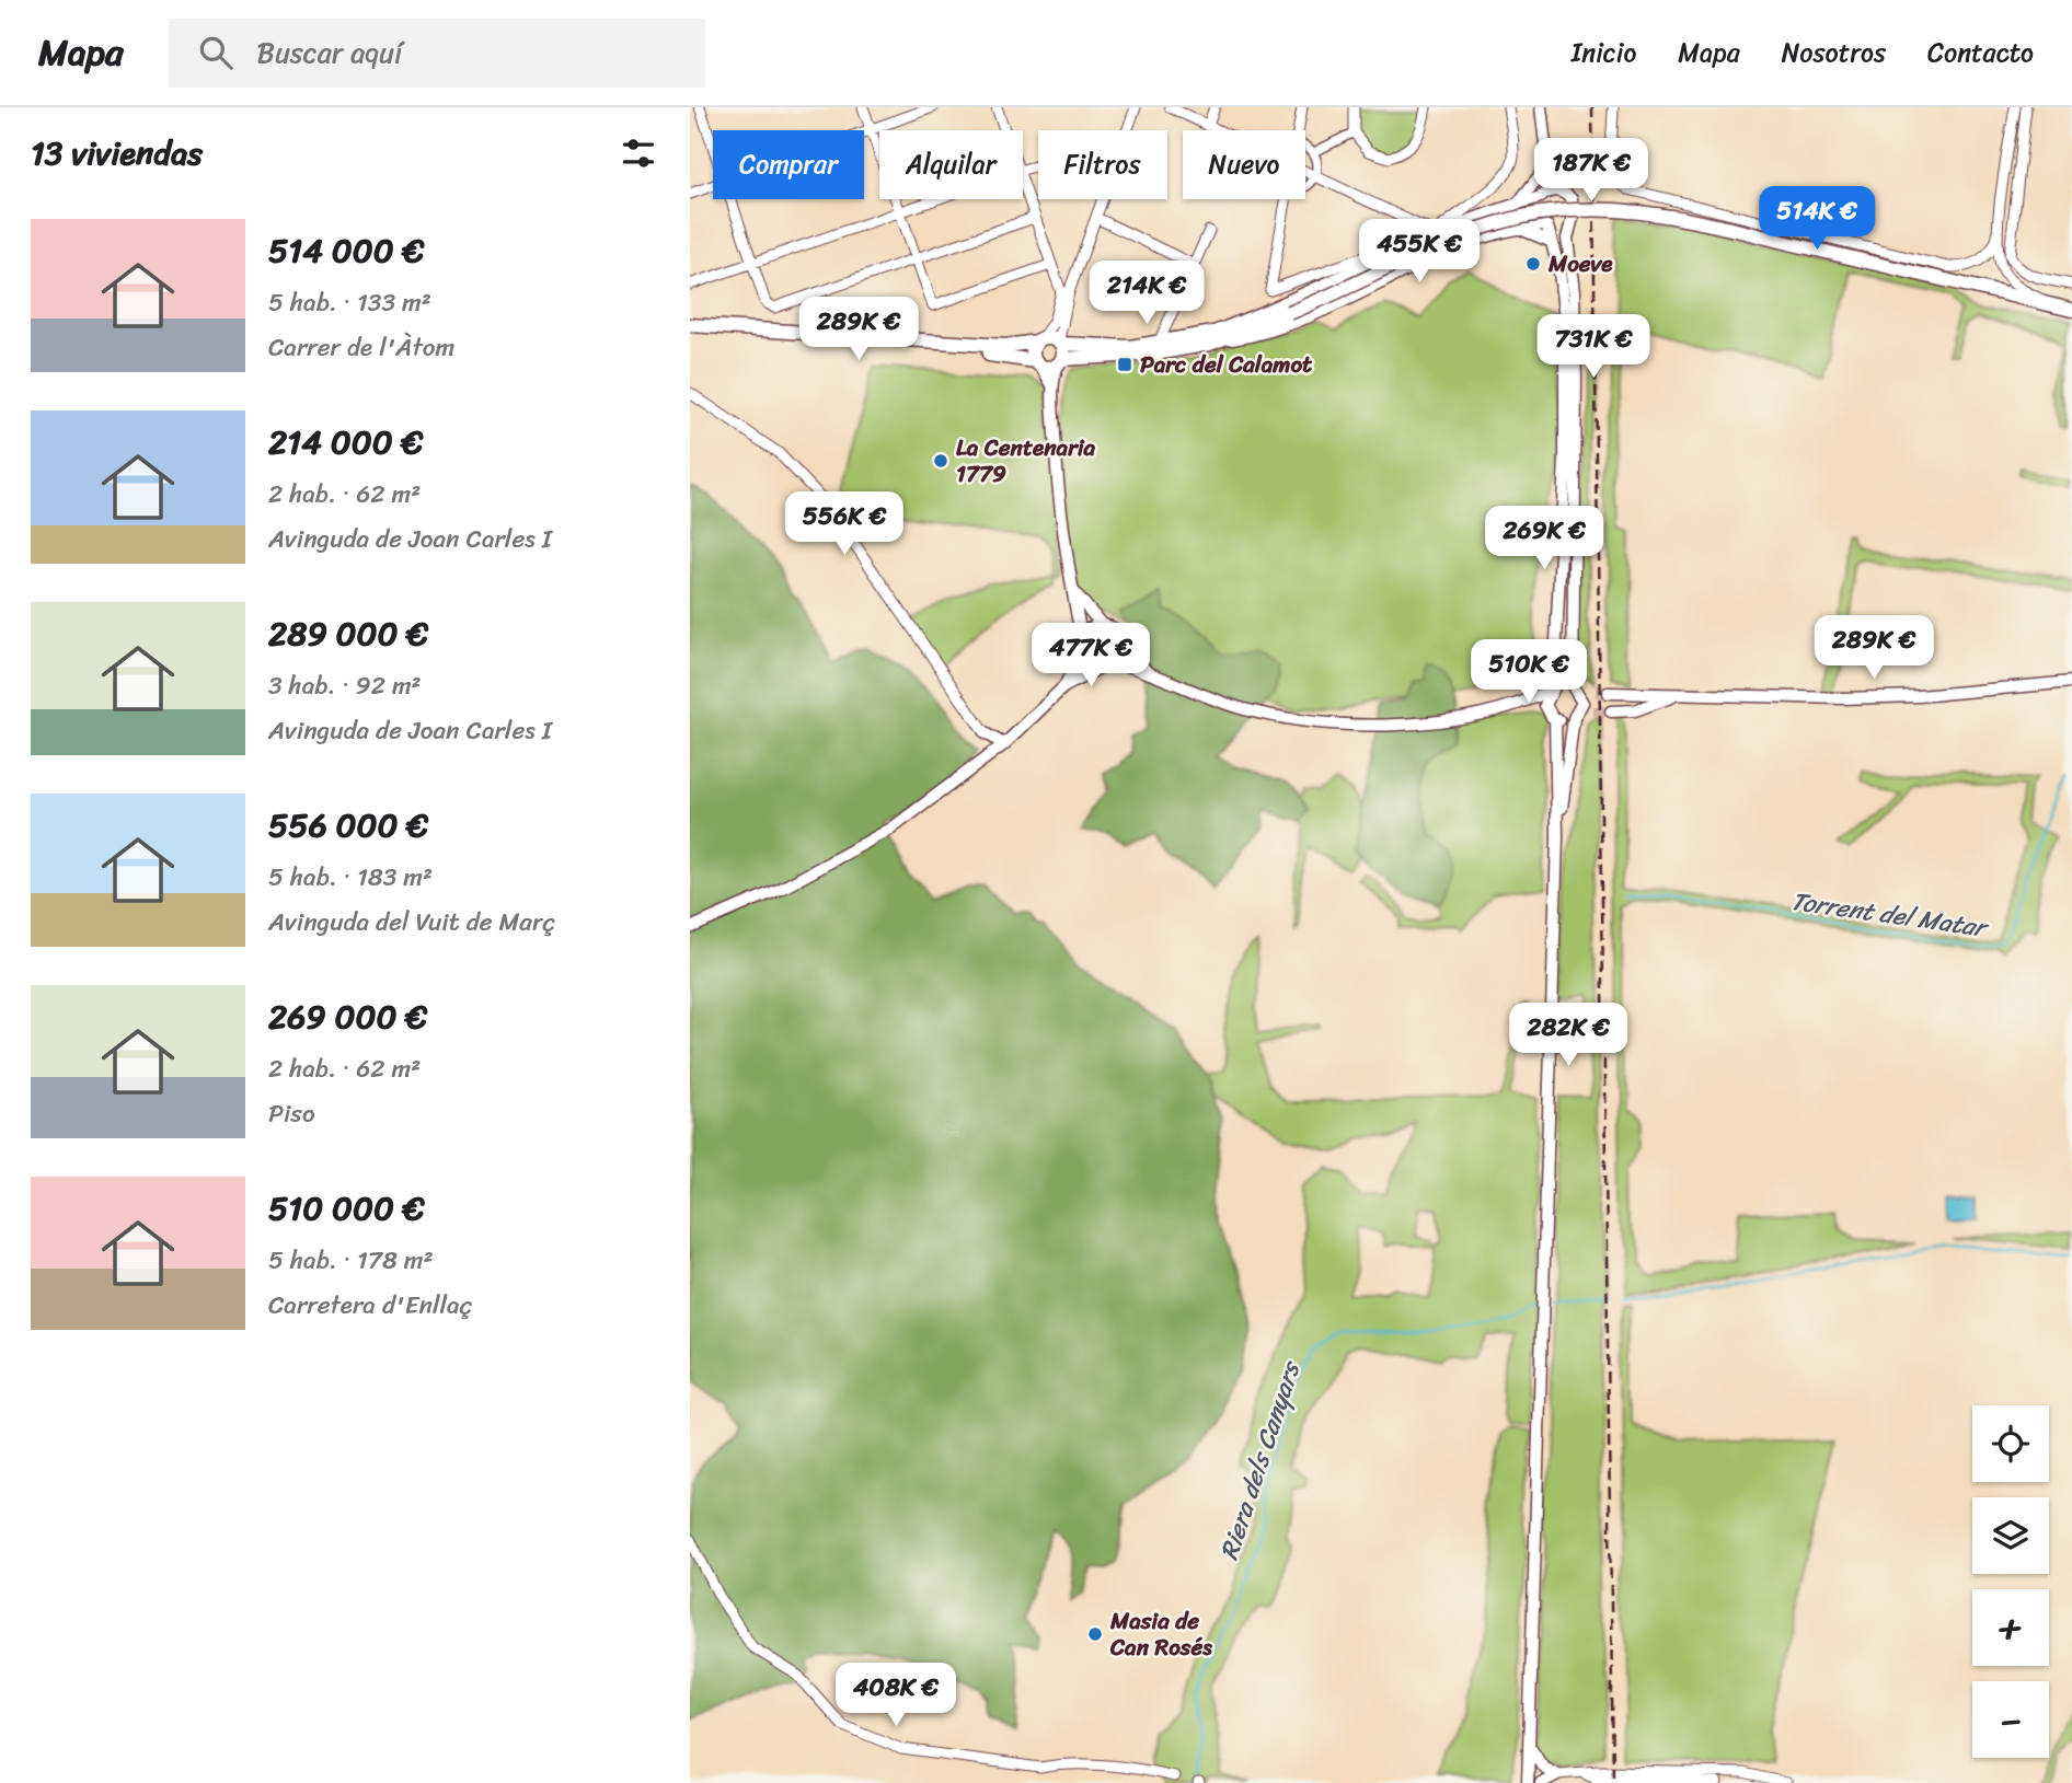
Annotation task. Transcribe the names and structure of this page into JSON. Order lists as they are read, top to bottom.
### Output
{
  "water": ["Torrent del Matar", "Riera dels Canyars"],
  "places": {
    "other": ["Moeve", "La Centenaria 1779", "Masia de Can Rosés"],
    "transit": ["Parc del Calamot"]
  },
  "page": {
    "header": "Mapa",
    "search": "Buscar aquí",
    "nav": [
      "Inicio",
      "Mapa",
      "Nosotros",
      "Contacto"
    ],
    "heading": "13 viviendas",
    "chip": [
      "Comprar",
      "Alquilar",
      "Filtros",
      "Nuevo"
    ],
    "price": [
      "187K €",
      "514K €",
      "455K €",
      "214K €",
      "289K €",
      "731K €",
      "556K €",
      "269K €",
      "289K €",
      "477K €",
      "510K €",
      "282K €",
      "408K €"
    ],
    "list": [
      {
        "name": "514 000 €",
        "note": "5 hab. · 133 m² · Carrer de l'Àtom"
      },
      {
        "name": "214 000 €",
        "note": "2 hab. · 62 m² · Avinguda de Joan Carles I"
      },
      {
        "name": "289 000 €",
        "note": "3 hab. · 92 m² · Avinguda de Joan Carles I"
      },
      {
        "name": "556 000 €",
        "note": "5 hab. · 183 m² · Avinguda del Vuit de Març"
      },
      {
        "name": "269 000 €",
        "note": "2 hab. · 62 m² · Piso"
      },
      {
        "name": "510 000 €",
        "note": "5 hab. · 178 m² · Carretera d'Enllaç"
      }
    ],
    "map_buttons": ["+", "−"]
  }
}
